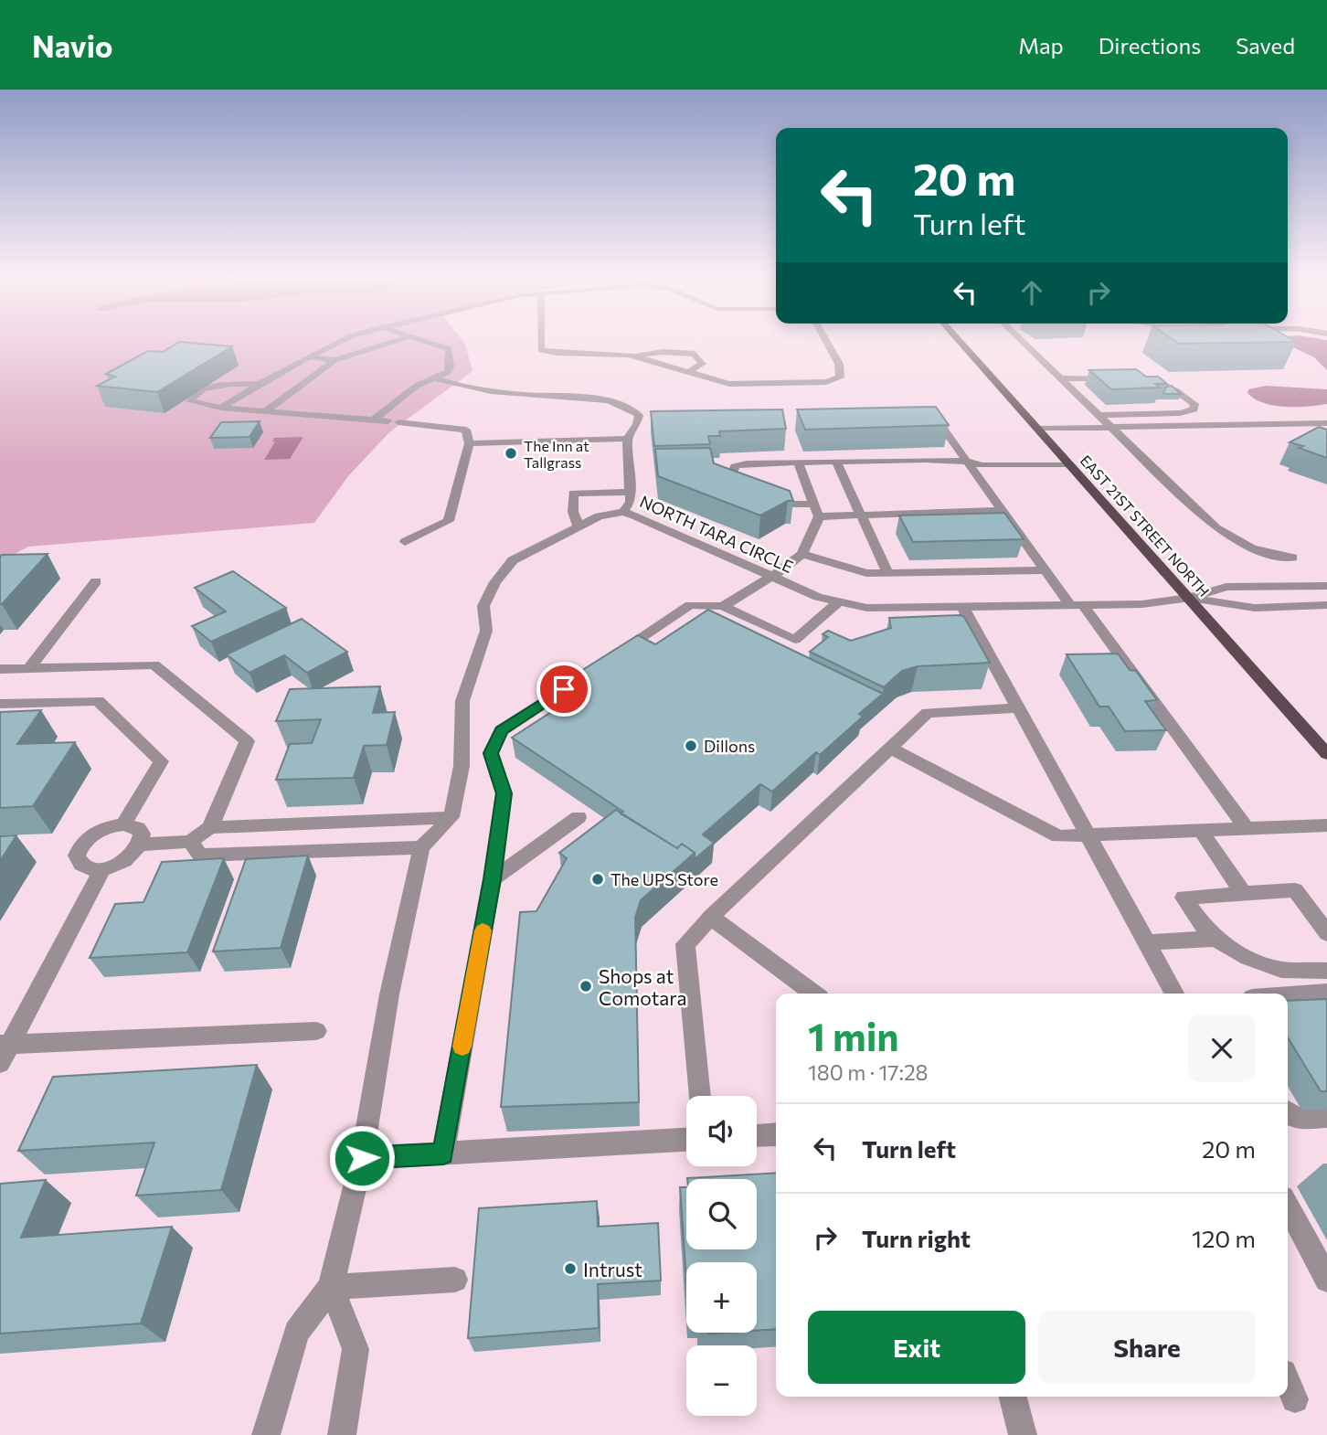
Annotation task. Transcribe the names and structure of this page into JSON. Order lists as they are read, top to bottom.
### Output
{
  "streets": {
    "main road": ["EAST 21ST STREET NORTH"],
    "street": ["NORTH TARA CIRCLE"]
  },
  "crossings": [
    ["EAST 21ST STREET NORTH", "NORTH TARA CIRCLE"]
  ],
  "places": [
    "The Inn at Tallgrass",
    "Dillons",
    "The UPS Store",
    "Shops at Comotara",
    "Intrust"
  ],
  "page": {
    "header": "Navio",
    "nav": ["Map", "Directions", "Saved"],
    "turn": ["20 m", "Turn left"],
    "heading": ["1 min", "180 m · 17:28"],
    "map_buttons": ["+", "−"],
    "list": [
      {
        "name": "Turn left",
        "value": "20 m"
      },
      {
        "name": "Turn right",
        "value": "120 m"
      }
    ],
    "buttons": ["Exit", "Share"]
  }
}
